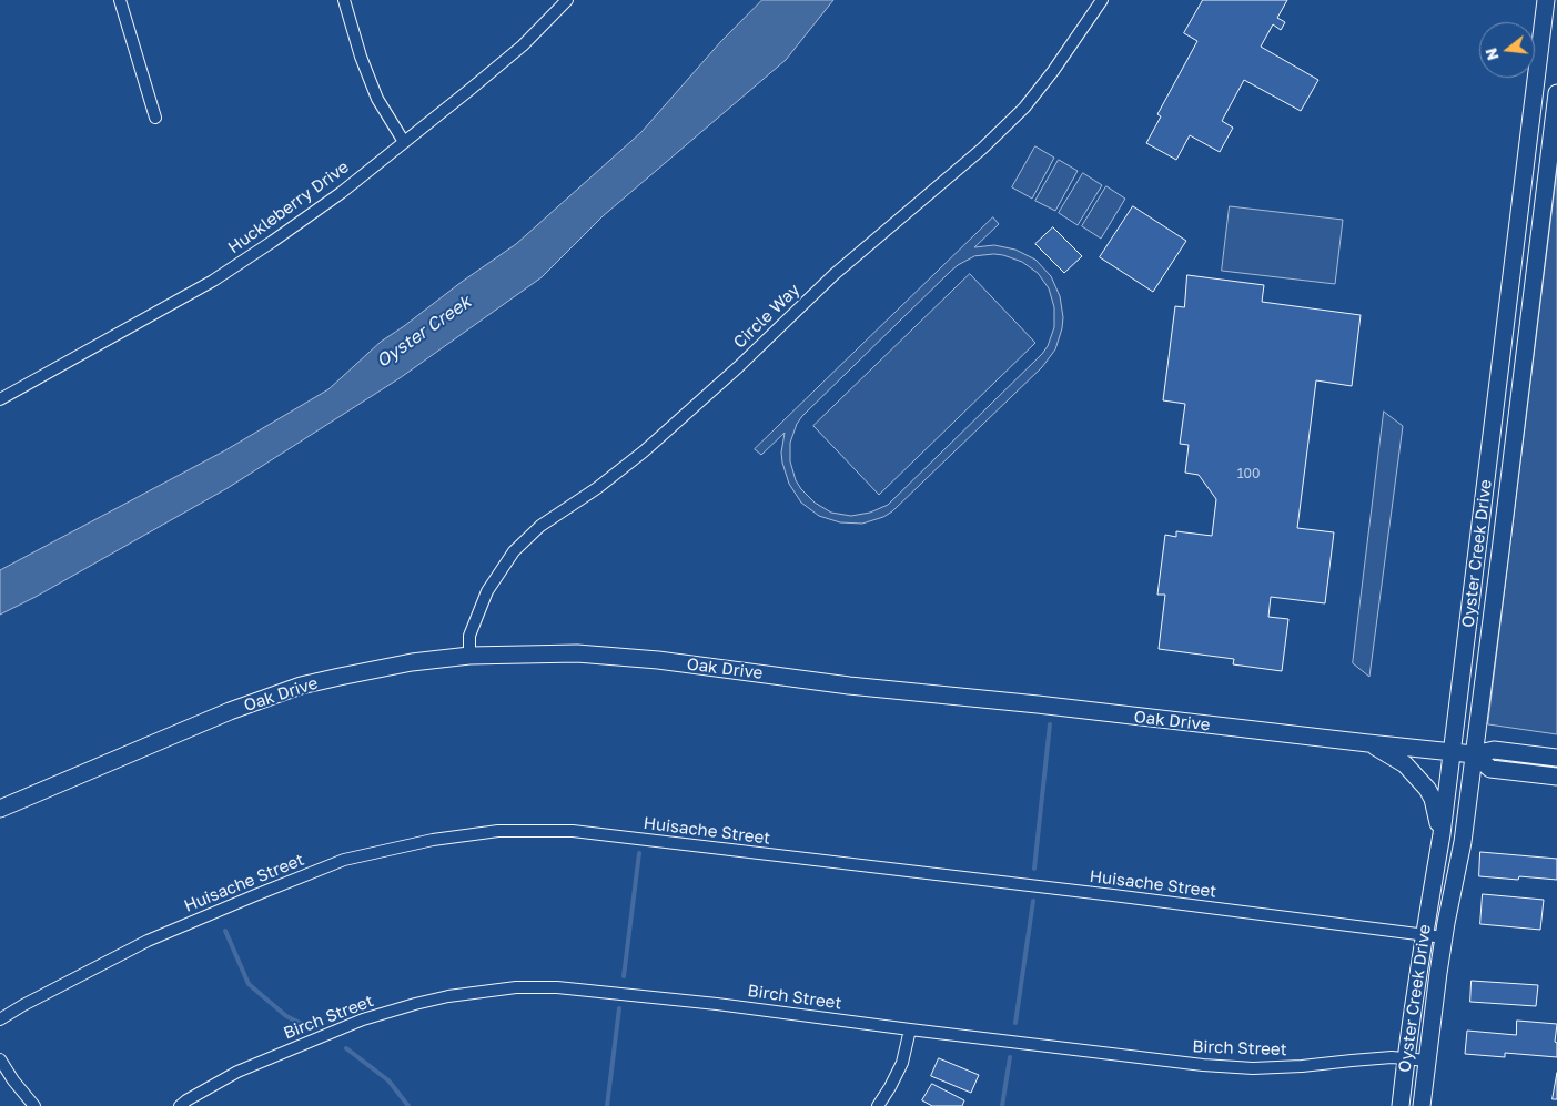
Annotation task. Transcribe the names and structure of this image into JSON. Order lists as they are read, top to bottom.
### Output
{
  "streets": {
    "main road": ["Oyster Creek Drive", "Oak Drive"],
    "street": [
      "Huckleberry Drive",
      "Circle Way",
      "Huisache Street",
      "Birch Street"
    ]
  },
  "crossings": [
    ["Circle Way", "Oak Drive"],
    ["Oyster Creek Drive", "Oak Drive"],
    ["Oyster Creek Drive", "Huisache Street"],
    ["Oyster Creek Drive", "Birch Street"]
  ],
  "water": ["Oyster Creek"],
  "house_numbers": ["100"],
  "north": "left"
}
